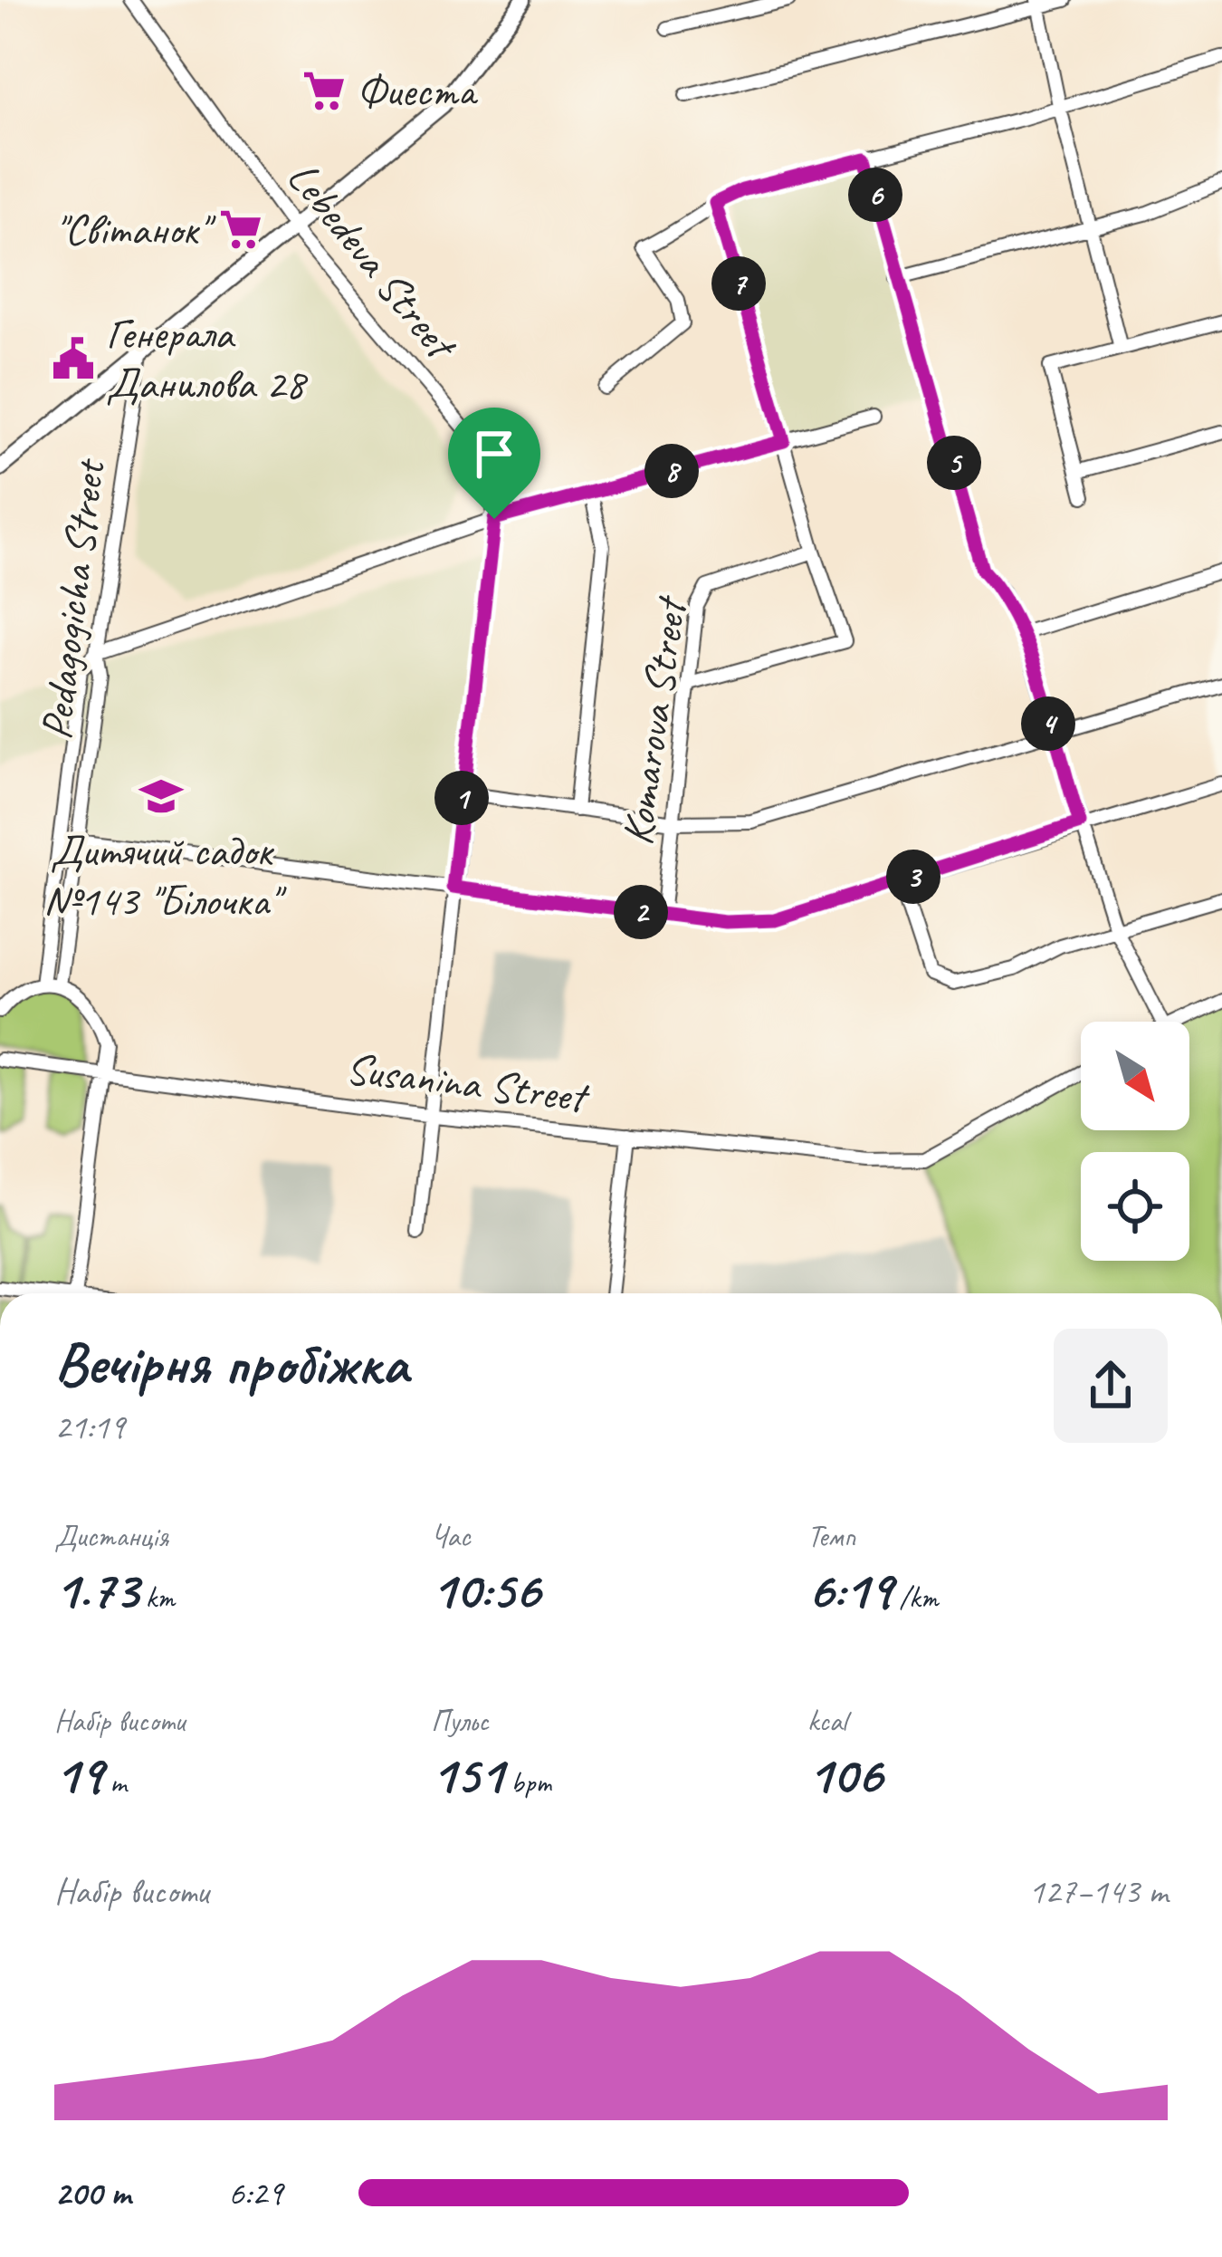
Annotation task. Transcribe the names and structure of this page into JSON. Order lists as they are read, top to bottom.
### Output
{
  "streets": {
    "street": [
      "Lebedeva Street",
      "Pedagogicha Street",
      "Komarova Street",
      "Susanina Street"
    ]
  },
  "crossings": [
    ["Lebedeva Street", "Susanina Street"]
  ],
  "places": {
    "supermarket": ["Фиеста", "\"Світанок\""],
    "public building": ["Генерала Данилова 28"],
    "school or university": ["Дитячий садок №143 \"Білочка\""]
  },
  "north": "bottom right",
  "page": {
    "pins": [
      "6",
      "7",
      "5",
      "8",
      "4",
      "1",
      "3",
      "2"
    ],
    "heading": ["Вечірня пробіжка", "21:19"],
    "stats": [
      ["Дистанція", "1.73 km"],
      ["Час", "10:56"],
      ["Темп", "6:19 /km"],
      ["Набір висоти", "19 m"],
      ["Пульс", "151 bpm"],
      ["kcal", "106"]
    ],
    "chart": ["Набір висоти", "127–143 m"],
    "list": [
      {
        "name": "200 m",
        "note": "6:29"
      }
    ]
  }
}
